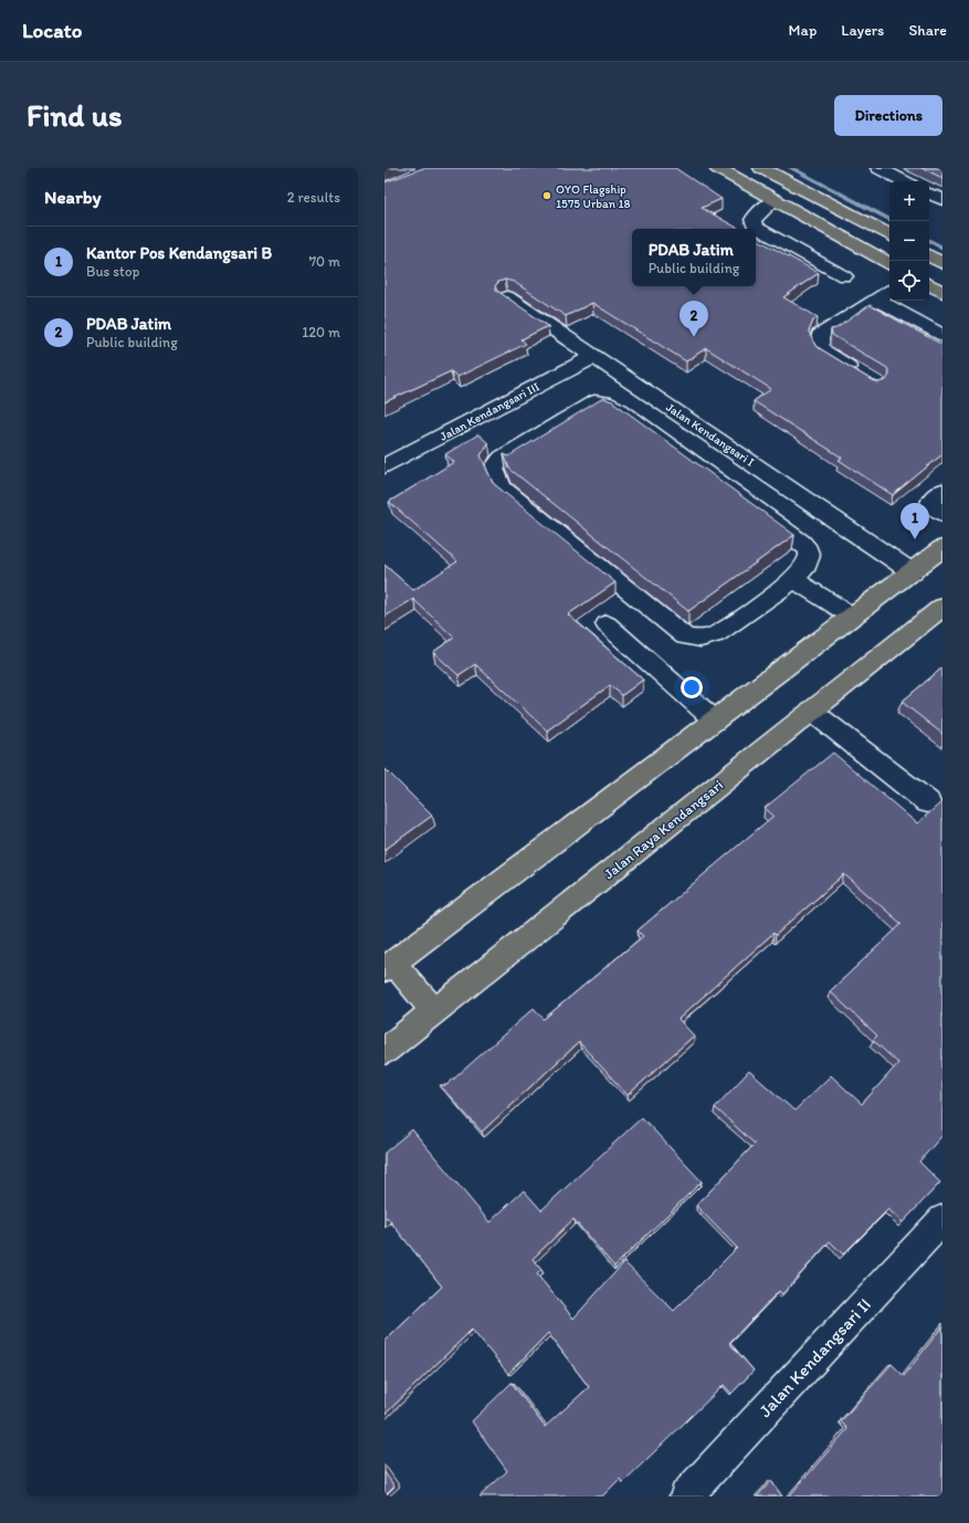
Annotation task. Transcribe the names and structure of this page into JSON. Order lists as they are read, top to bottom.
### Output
{
  "streets": {
    "main road": ["Jalan Raya Kendangsari"],
    "street": ["Jalan Kendangsari III", "Jalan Kendangsari I", "Jalan Kendangsari II"]
  },
  "crossings": [
    ["Jalan Kendangsari III", "Jalan Kendangsari I"]
  ],
  "places": ["OYO Flagship 1575 Urban 18"],
  "page": {
    "header": "Locato",
    "nav": ["Map", "Layers", "Share"],
    "buttons": "Directions",
    "title": "Find us",
    "heading": ["Nearby", "2 results"],
    "map_buttons": ["+", "−"],
    "list": [
      {
        "mark": "1",
        "name": "Kantor Pos Kendangsari B",
        "note": "Bus stop",
        "value": "70 m"
      },
      {
        "mark": "2",
        "name": "PDAB Jatim",
        "note": "Public building",
        "value": "120 m"
      }
    ],
    "popup": ["PDAB Jatim", "Public building"],
    "pins": ["2", "1"]
  }
}
